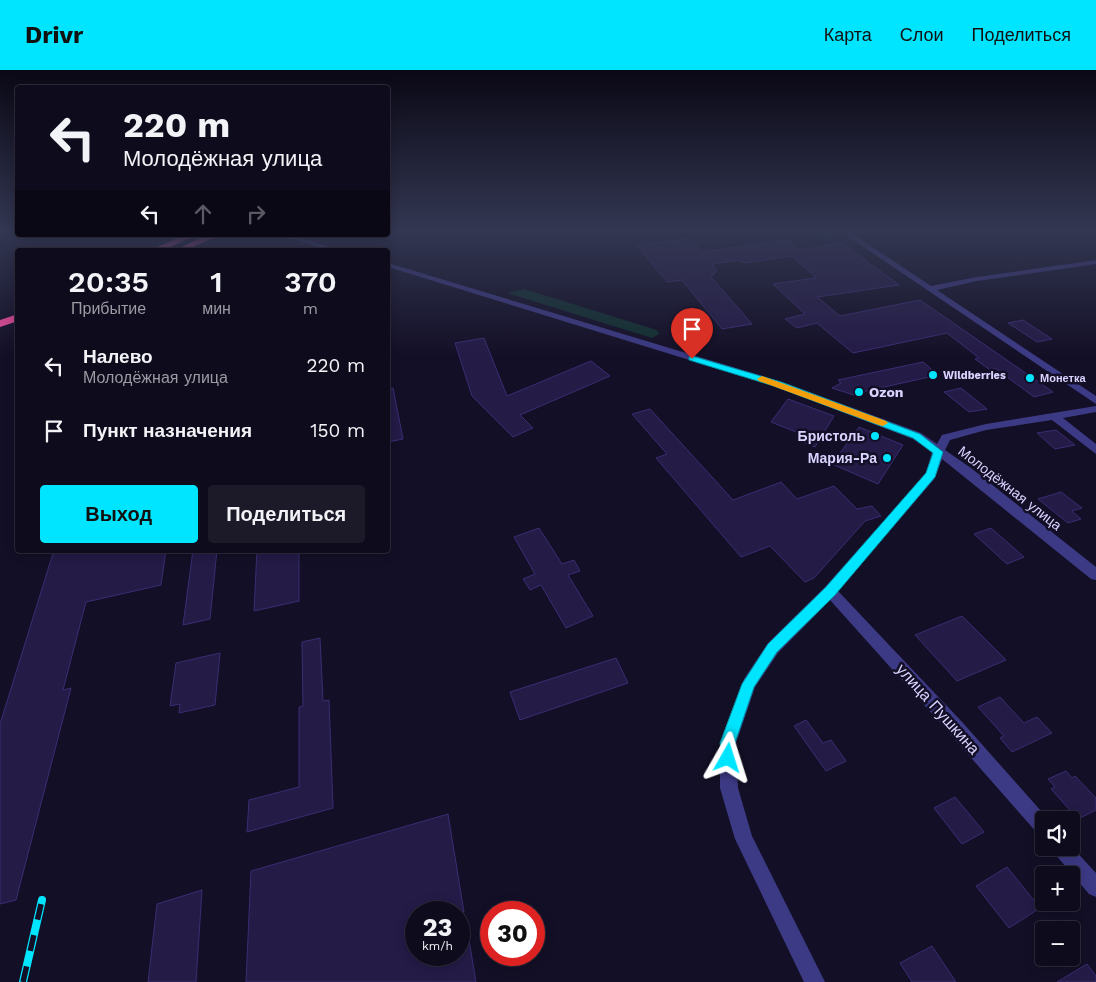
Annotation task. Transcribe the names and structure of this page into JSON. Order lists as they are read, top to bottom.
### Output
{
  "streets": {
    "street": ["Молодёжная улица", "улица Пушкина"]
  },
  "places": [
    "Wildberries",
    "Монетка",
    "Ozon",
    "Бристоль",
    "Мария-Ра"
  ],
  "page": {
    "header": "Drivr",
    "nav": ["Карта", "Слои", "Поделиться"],
    "turn": ["220 m", "Молодёжная улица"],
    "eta": [
      "20:35",
      "Прибытие",
      "1",
      "мин",
      "370",
      "m"
    ],
    "list": [
      {
        "name": "Налево",
        "note": "Молодёжная улица",
        "value": "220 m"
      },
      {
        "name": "Пункт назначения",
        "value": "150 m"
      }
    ],
    "buttons": ["Выход", "Поделиться"],
    "map_buttons": ["+", "−"],
    "speed": "23 km/h",
    "limit": "30"
  }
}
